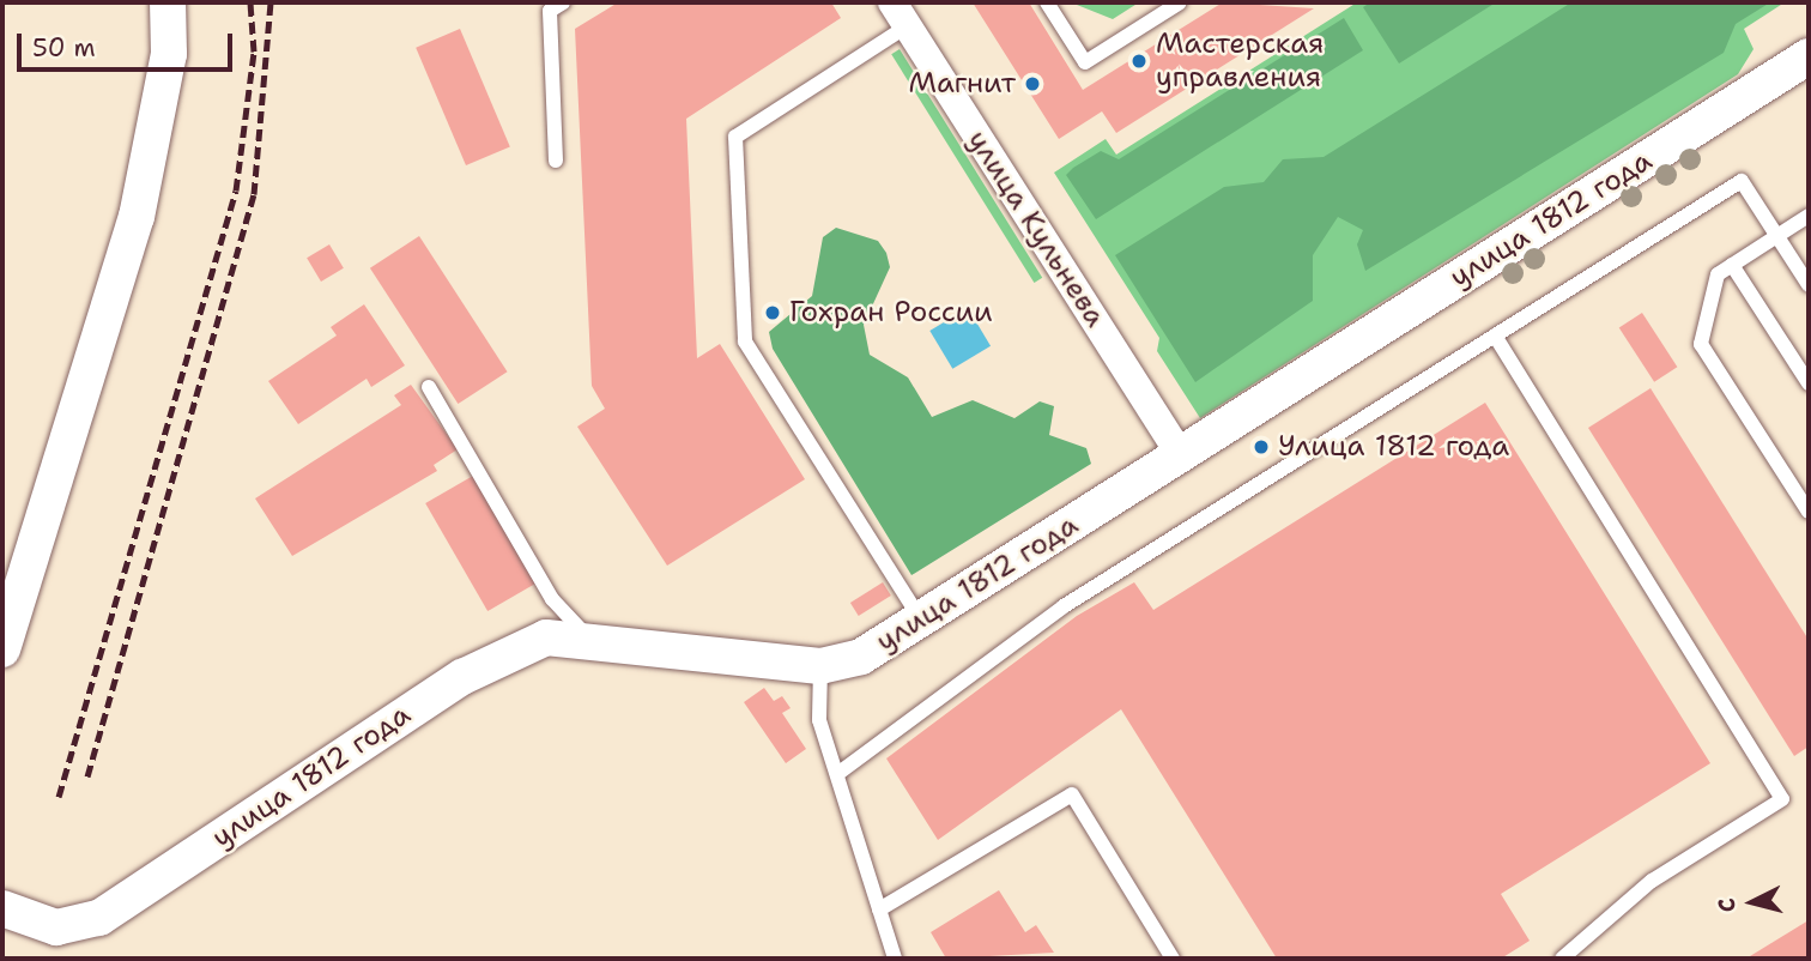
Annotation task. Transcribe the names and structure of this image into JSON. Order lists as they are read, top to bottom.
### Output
{
  "streets": {
    "street": ["улица 1812 года", "улица Кульнева"]
  },
  "crossings": [
    ["улица 1812 года", "улица Кульнева"]
  ],
  "places": [
    "Мастерская управления",
    "Магнит",
    "Гохран России",
    "Улица 1812 года"
  ],
  "scale_bar": "50 m",
  "north": "left"
}
